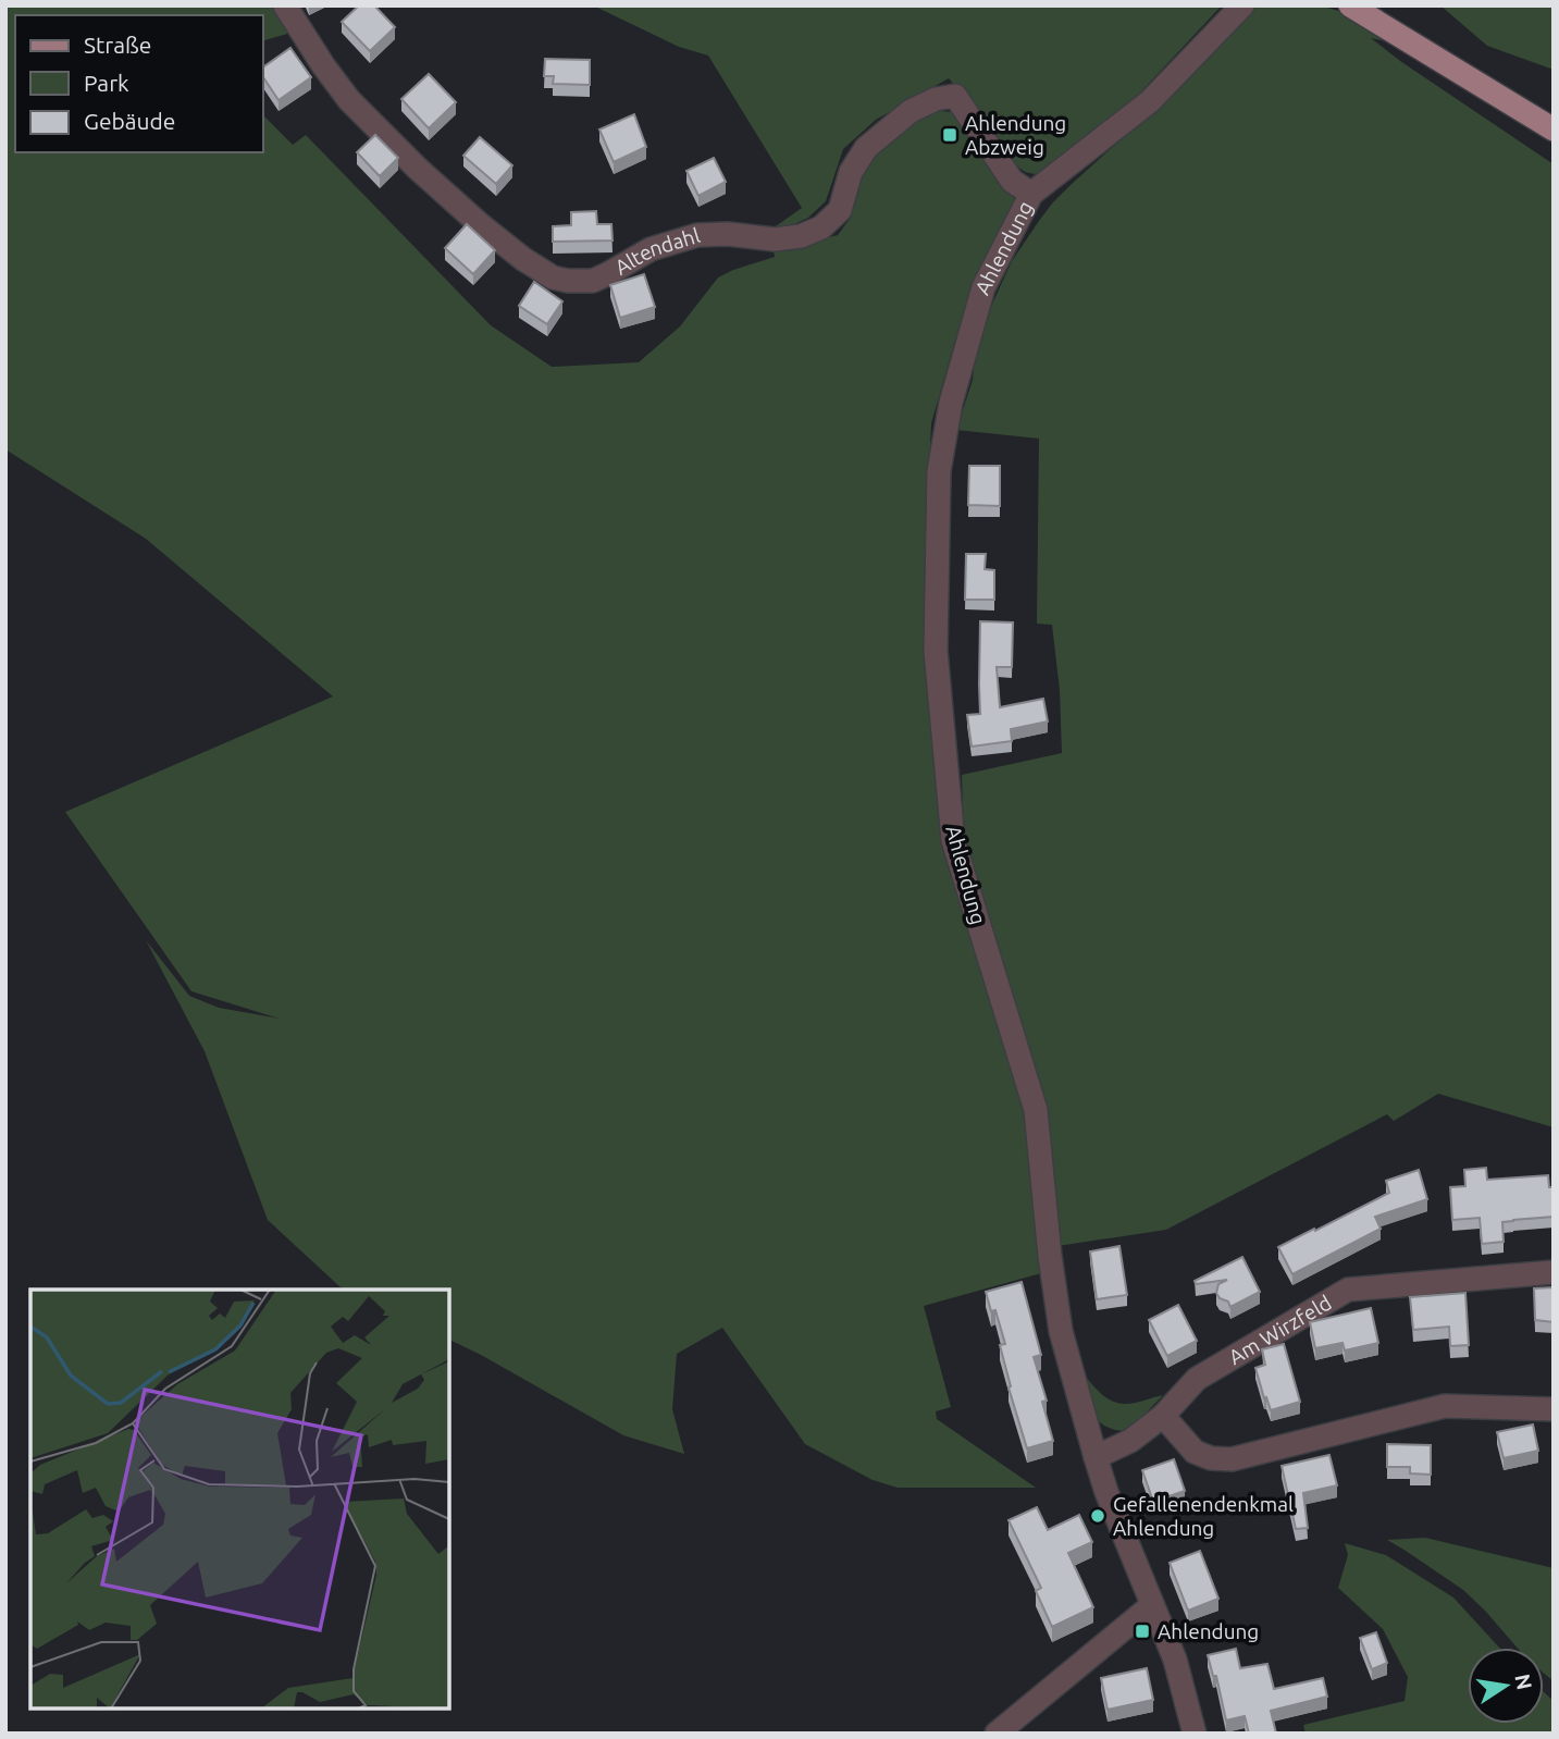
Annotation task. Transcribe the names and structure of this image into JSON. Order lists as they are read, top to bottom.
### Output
{
  "streets": {
    "street": ["Ahlendung", "Altendahl", "Am Wirzfeld"]
  },
  "crossings": [
    ["Ahlendung", "Altendahl"],
    ["Ahlendung", "Am Wirzfeld"]
  ],
  "places": {
    "transit": ["Ahlendung Abzweig", "Ahlendung"],
    "other": ["Gefallenendenkmal Ahlendung"]
  },
  "legend": ["Straße", "Park", "Gebäude"],
  "north": "right"
}
